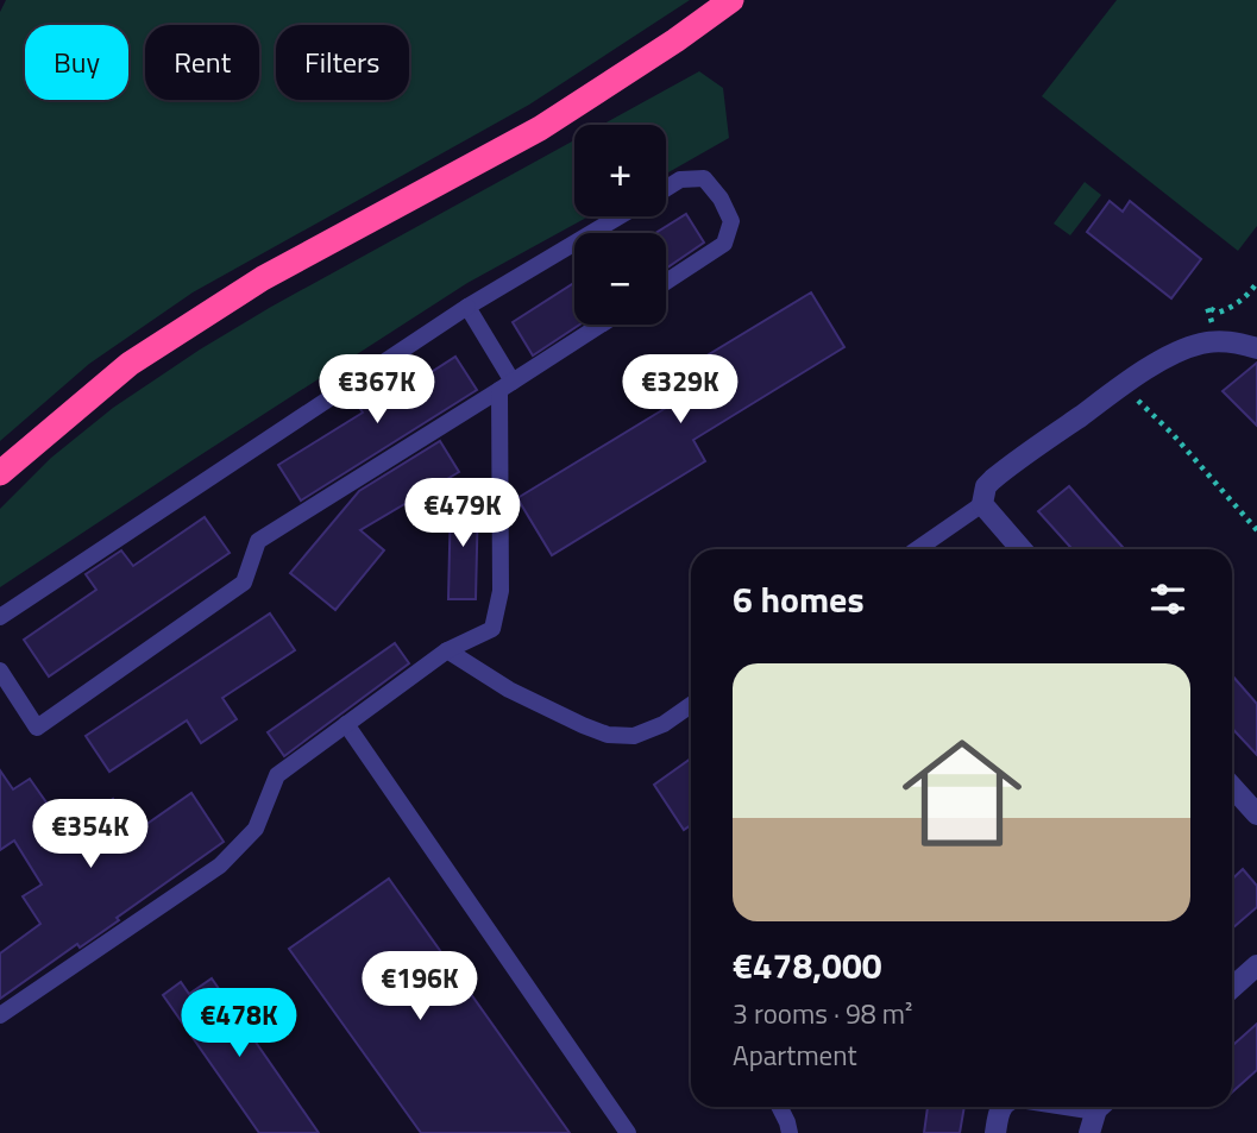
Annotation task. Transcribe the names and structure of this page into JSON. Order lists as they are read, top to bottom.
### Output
{
  "page": {
    "chip": ["Buy", "Rent", "Filters"],
    "map_buttons": ["+", "−"],
    "price": [
      "€367K",
      "€329K",
      "€479K",
      "€354K",
      "€196K",
      "€478K"
    ],
    "heading": "6 homes",
    "list": [
      {
        "name": "€478,000",
        "note": "3 rooms · 98 m² · Apartment"
      }
    ]
  }
}
